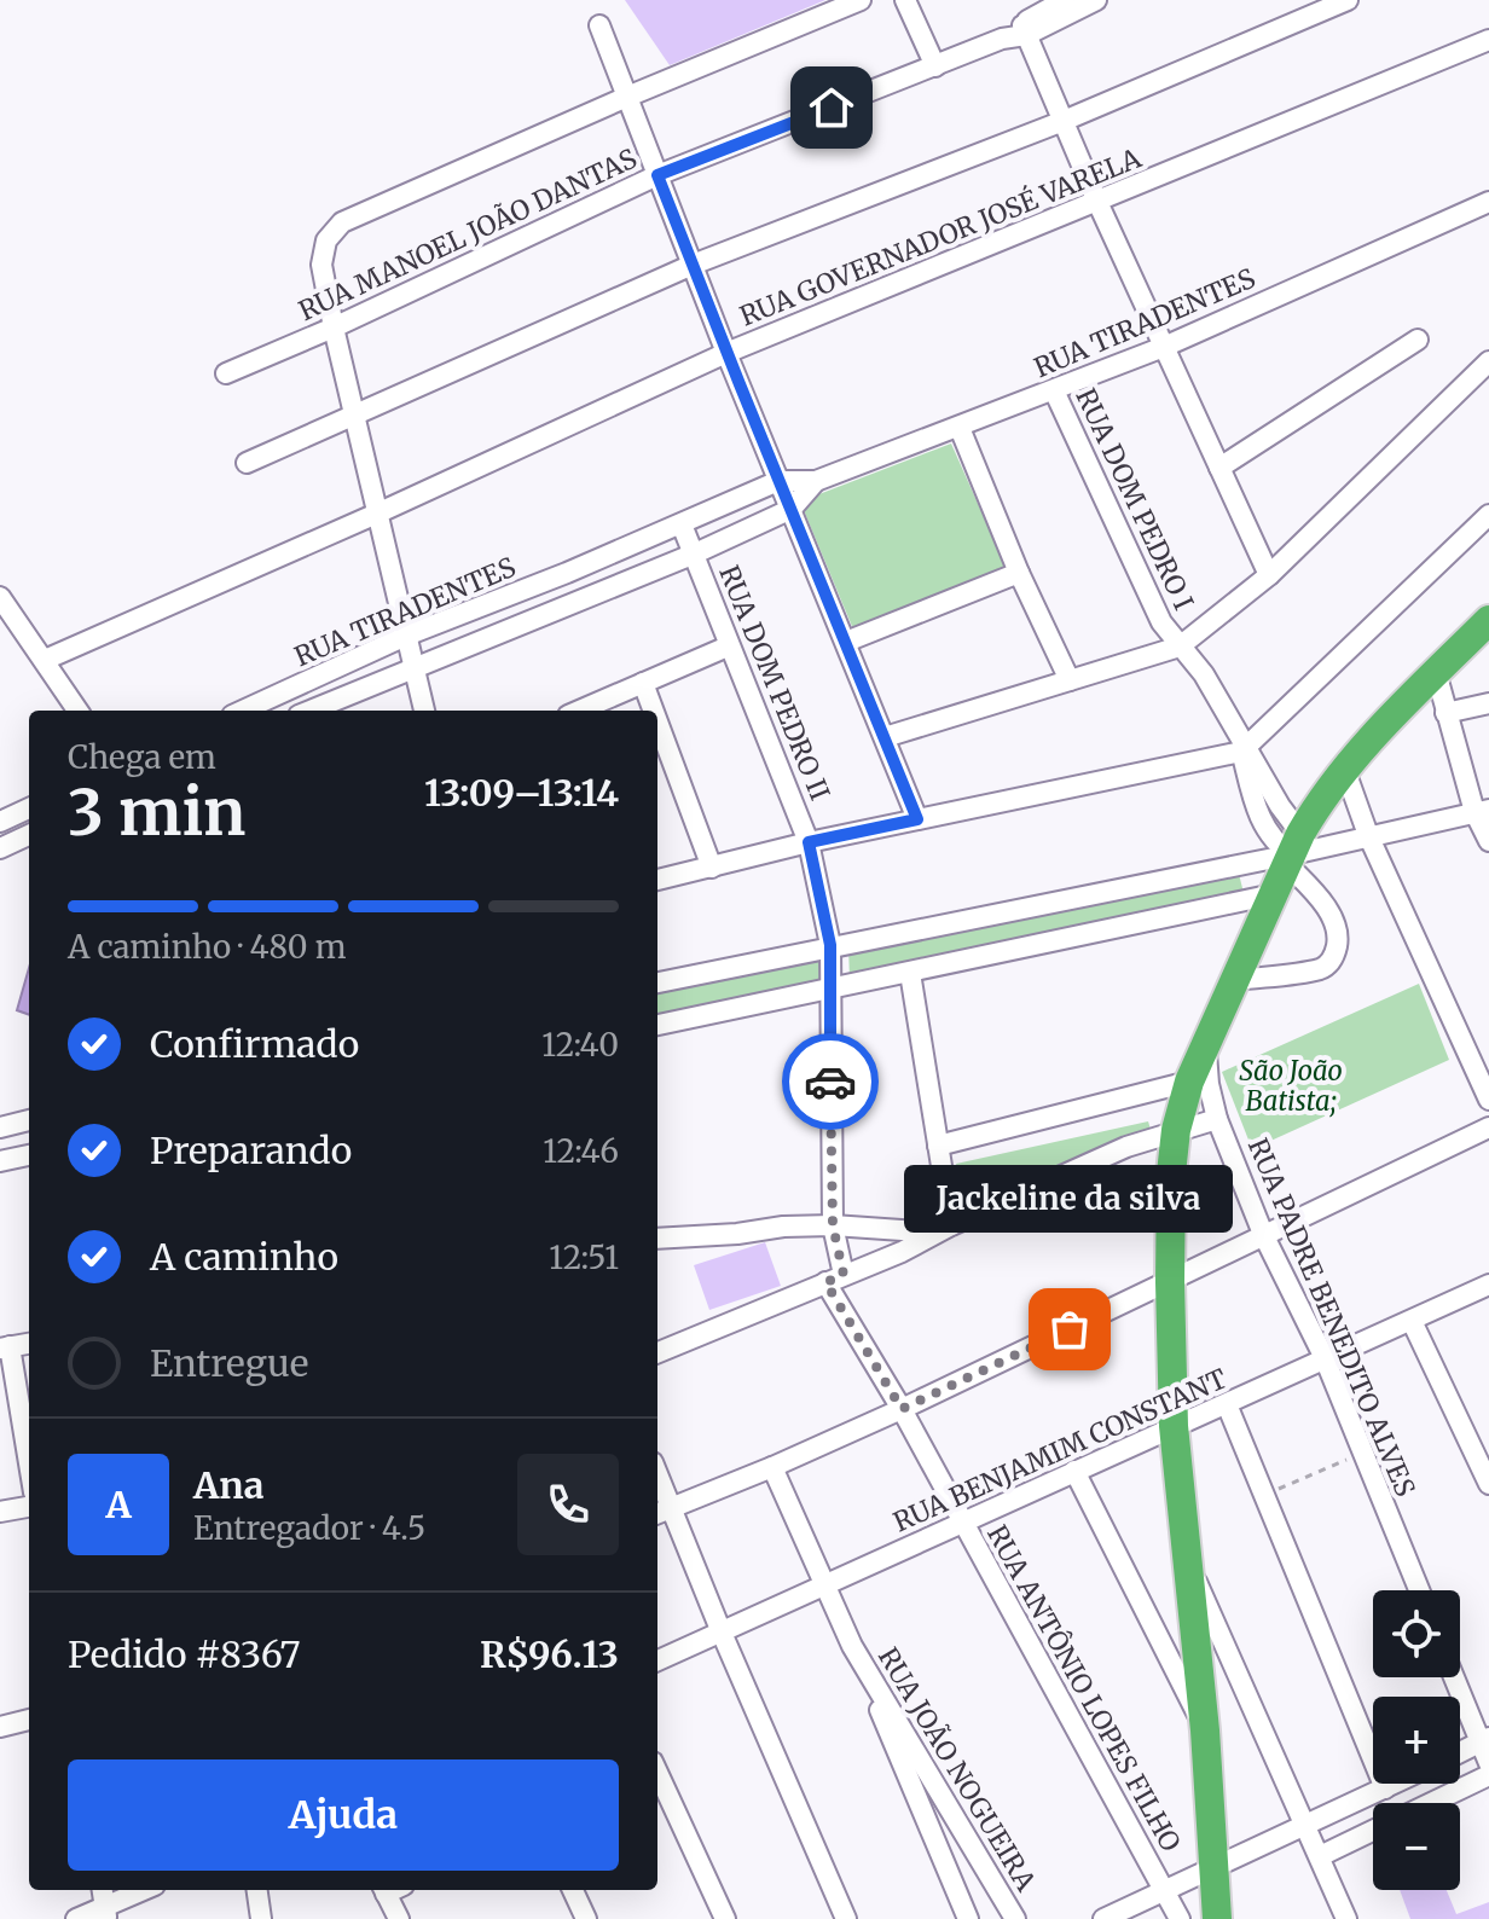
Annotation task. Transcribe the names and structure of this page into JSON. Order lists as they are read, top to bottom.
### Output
{
  "streets": {
    "street": [
      "RUA MANOEL JOÃO DANTAS",
      "RUA GOVERNADOR JOSÉ VARELA",
      "RUA TIRADENTES",
      "RUA DOM PEDRO I",
      "RUA DOM PEDRO II",
      "RUA PADRE BENEDITO ALVES",
      "RUA BENJAMIM CONSTANT",
      "RUA ANTÔNIO LOPES FILHO",
      "RUA JOÃO NOGUEIRA"
    ]
  },
  "crossings": [
    ["RUA TIRADENTES", "RUA DOM PEDRO I"],
    ["RUA TIRADENTES", "RUA DOM PEDRO II"],
    ["RUA DOM PEDRO II", "RUA ANTÔNIO LOPES FILHO"],
    ["RUA PADRE BENEDITO ALVES", "RUA BENJAMIM CONSTANT"],
    ["RUA BENJAMIM CONSTANT", "RUA ANTÔNIO LOPES FILHO"],
    ["RUA BENJAMIM CONSTANT", "RUA JOÃO NOGUEIRA"]
  ],
  "parks": ["São João Batista;"],
  "places": ["Jackeline da silva"],
  "page": {
    "heading": ["3 min", "Chega em", "13:09–13:14"],
    "panel": [
      "Ana",
      "Entregador · 4.5",
      "Pedido #8367",
      "R$96.13"
    ],
    "bar": "A caminho · 480 m",
    "list": [
      ["Confirmado", "12:40"],
      ["Preparando", "12:46"],
      ["A caminho", "12:51"],
      "Entregue"
    ],
    "bubble": "Jackeline da silva",
    "round": "A",
    "map_buttons": ["+", "−"],
    "buttons": "Ajuda"
  }
}
